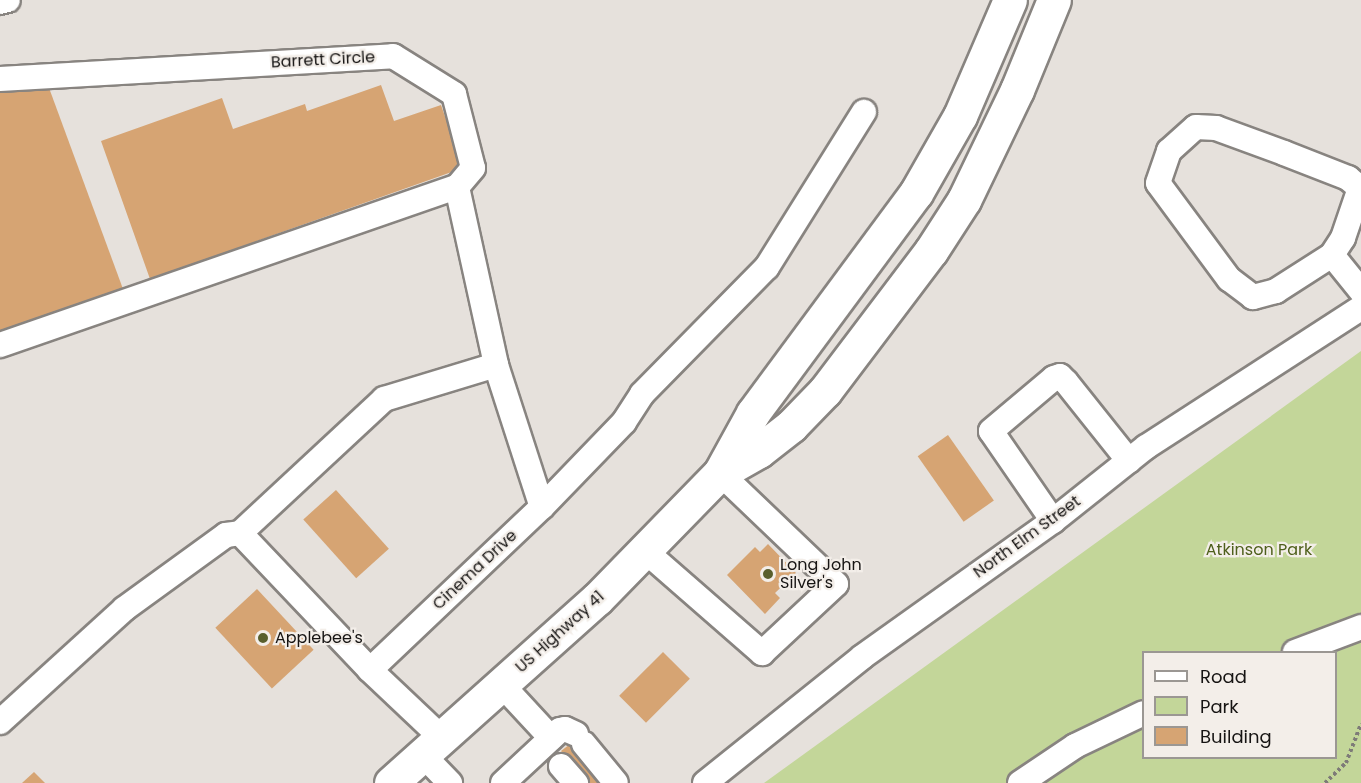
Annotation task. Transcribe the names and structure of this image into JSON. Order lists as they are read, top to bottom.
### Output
{
  "streets": {
    "highway": ["US Highway 41"],
    "street": ["Barrett Circle", "North Elm Street", "Cinema Drive"]
  },
  "parks": ["Atkinson Park"],
  "places": ["Long John Silver's", "Applebee's"],
  "legend": ["Road", "Park", "Building"]
}
